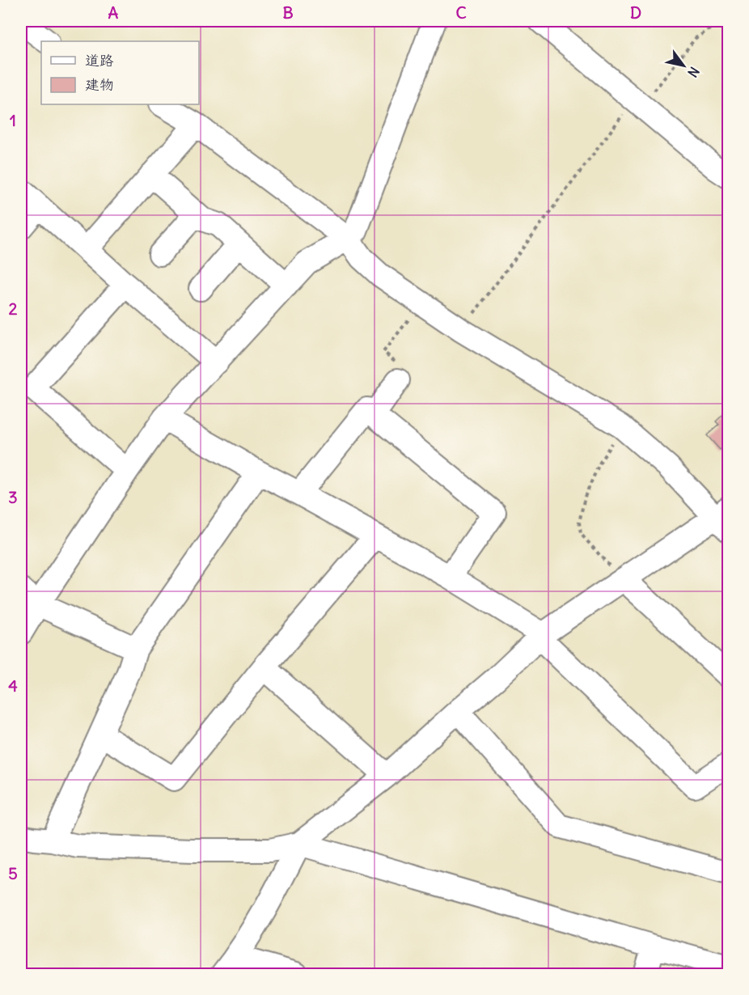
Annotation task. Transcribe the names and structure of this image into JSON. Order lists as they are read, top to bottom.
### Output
{
  "legend": ["道路", "建物"],
  "north": "bottom right",
  "grid": {
    "columns": [
      "A",
      "B",
      "C",
      "D"
    ],
    "rows": [
      "1",
      "2",
      "3",
      "4",
      "5"
    ]
  }
}
